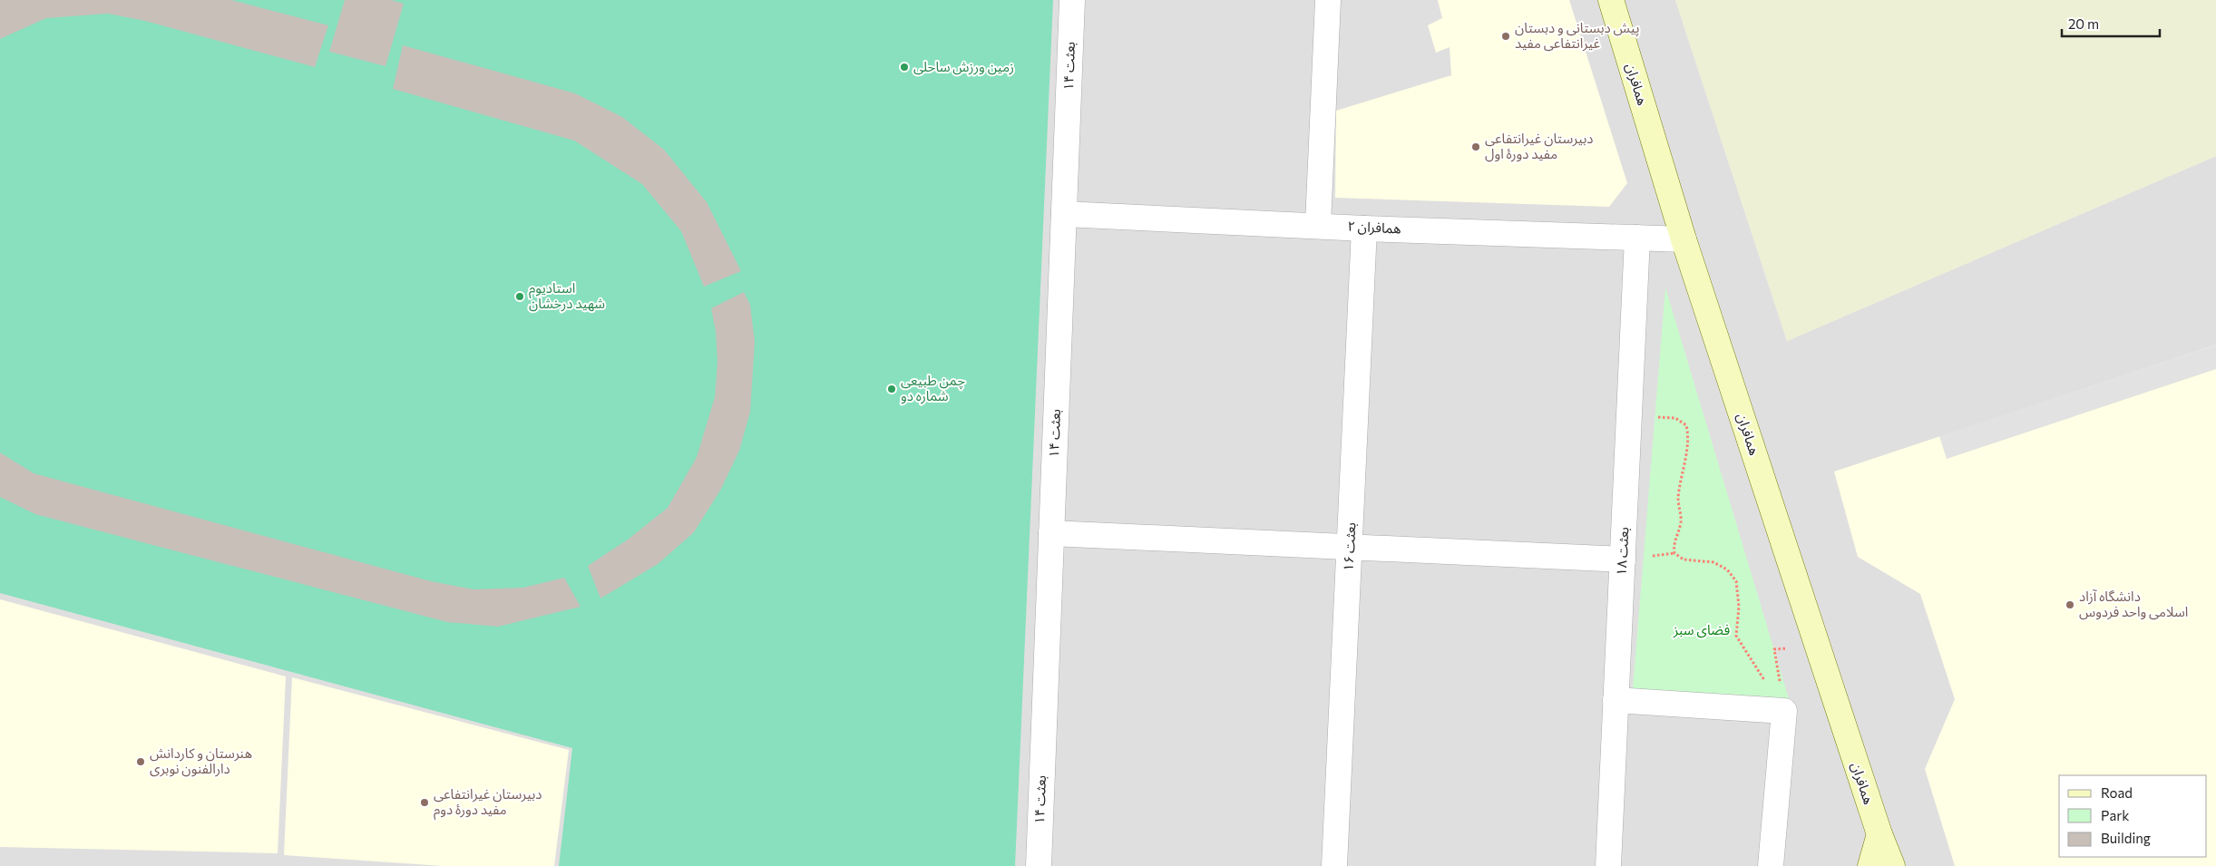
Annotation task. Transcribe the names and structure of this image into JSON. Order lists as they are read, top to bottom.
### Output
{
  "streets": {
    "main road": ["همافران"],
    "street": [
      "بعثت ۱۴",
      "همافران ۲",
      "بعثت ۱۶",
      "بعثت ۱۸"
    ]
  },
  "crossings": [
    ["بعثت ۱۴", "همافران ۲"],
    ["همافران", "همافران ۲"],
    ["همافران ۲", "بعثت ۱۶"],
    ["همافران ۲", "بعثت ۱۸"]
  ],
  "parks": ["فضای سبز"],
  "places": [
    "پیش دبستانی و دبستان غیرانتفاعی مفید",
    "زمین ورزش ساحلی",
    "دبیرستان غیرانتفاعی مفید دورهٔ اول",
    "استادیوم شهید درخشان",
    "چمن طبیعی شماره دو",
    "دانشگاه آزاد اسلامی واحد فردوس",
    "هنرستان و کاردانش دارالفنون نوبری",
    "دبیرستان غیرانتفاعی مفید دورهٔ دوم"
  ],
  "legend": ["Road", "Park", "Building"],
  "scale_bar": "20 m"
}
